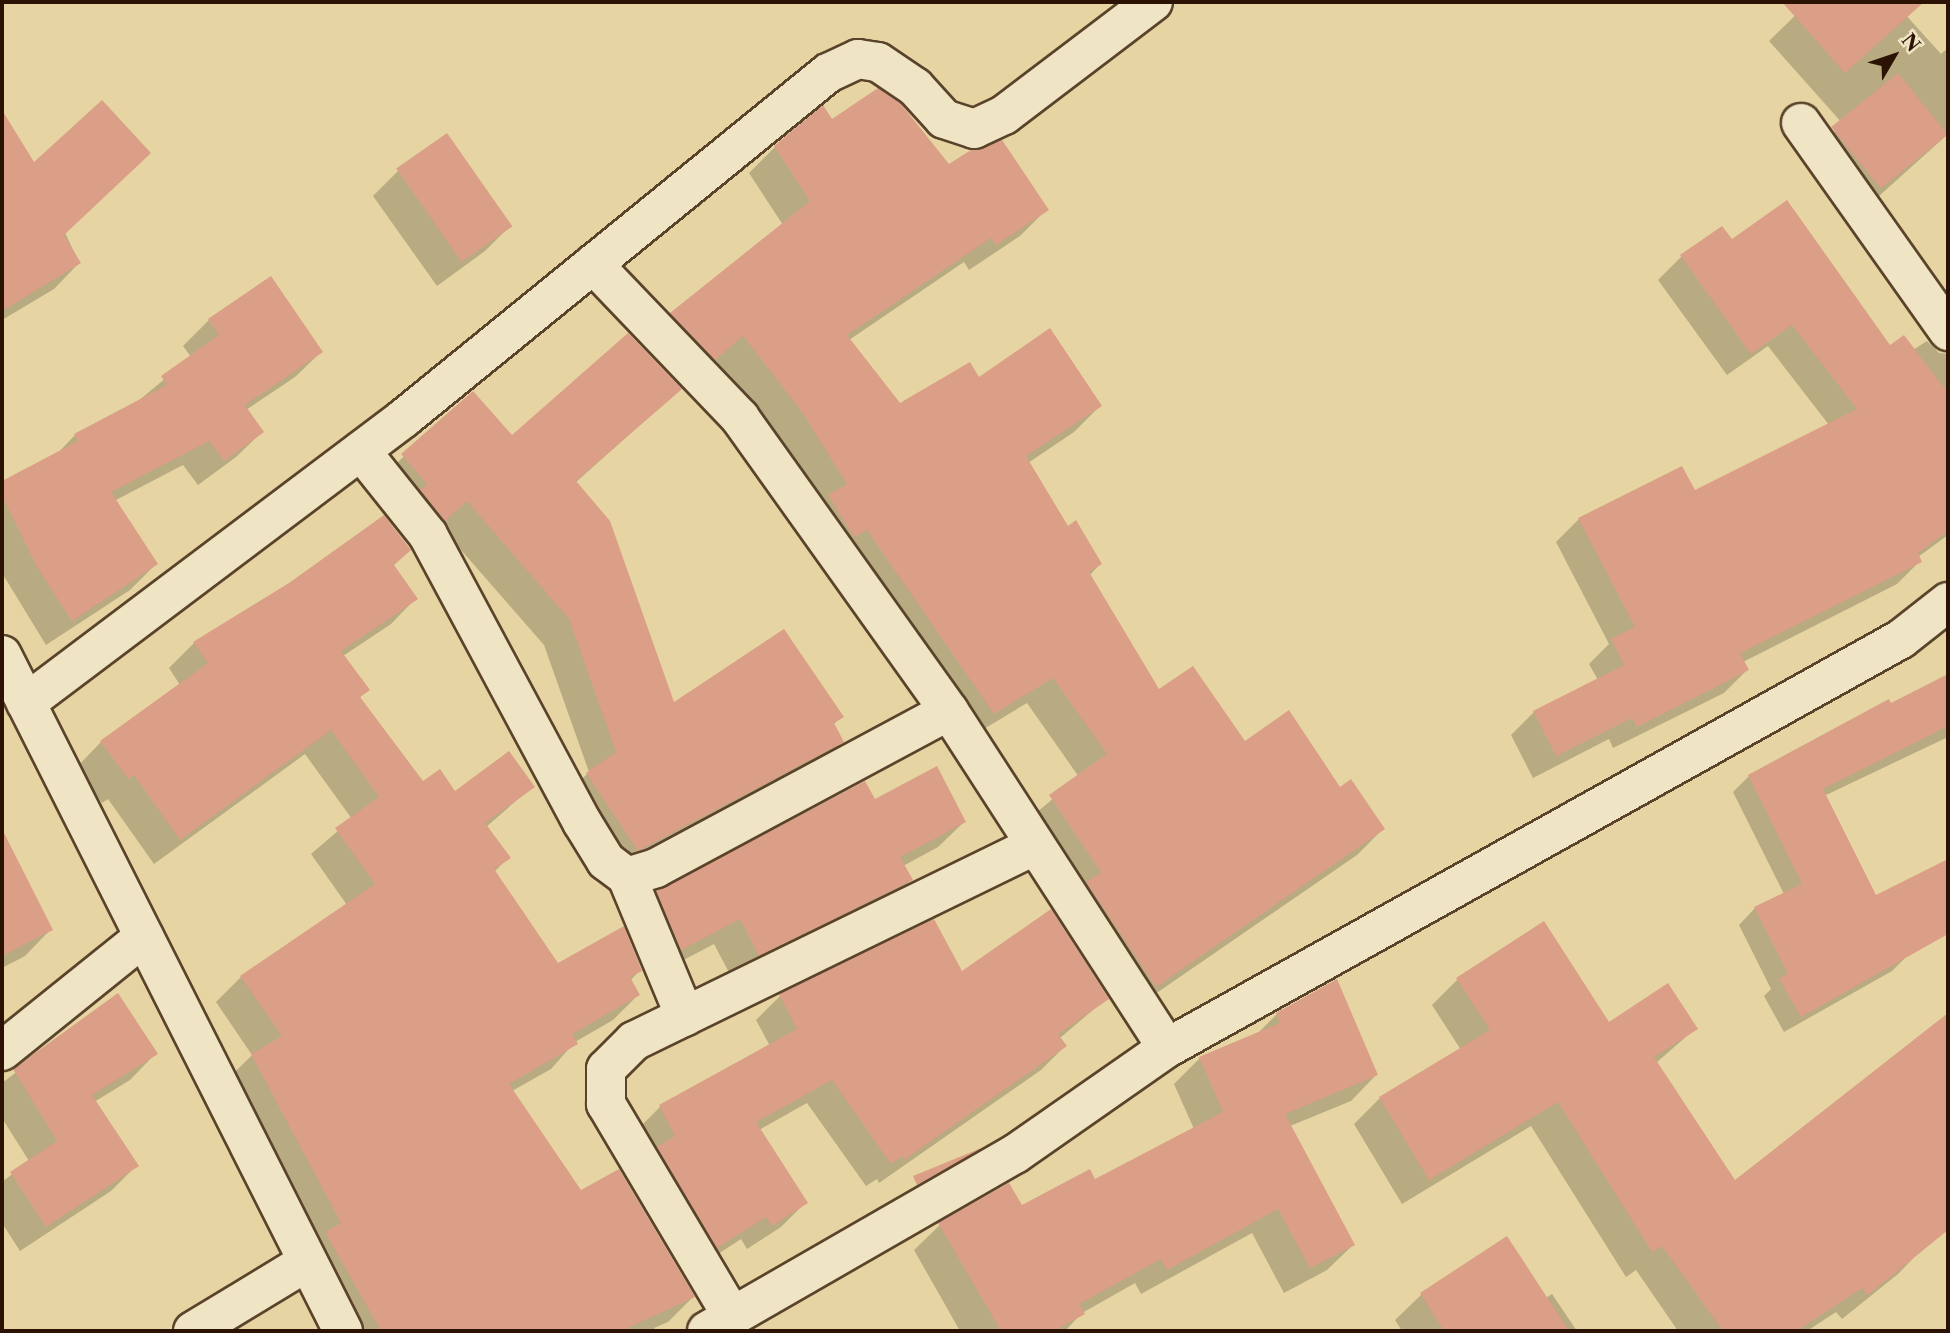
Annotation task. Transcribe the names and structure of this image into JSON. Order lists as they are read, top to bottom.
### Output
{
  "north": "top right"
}
